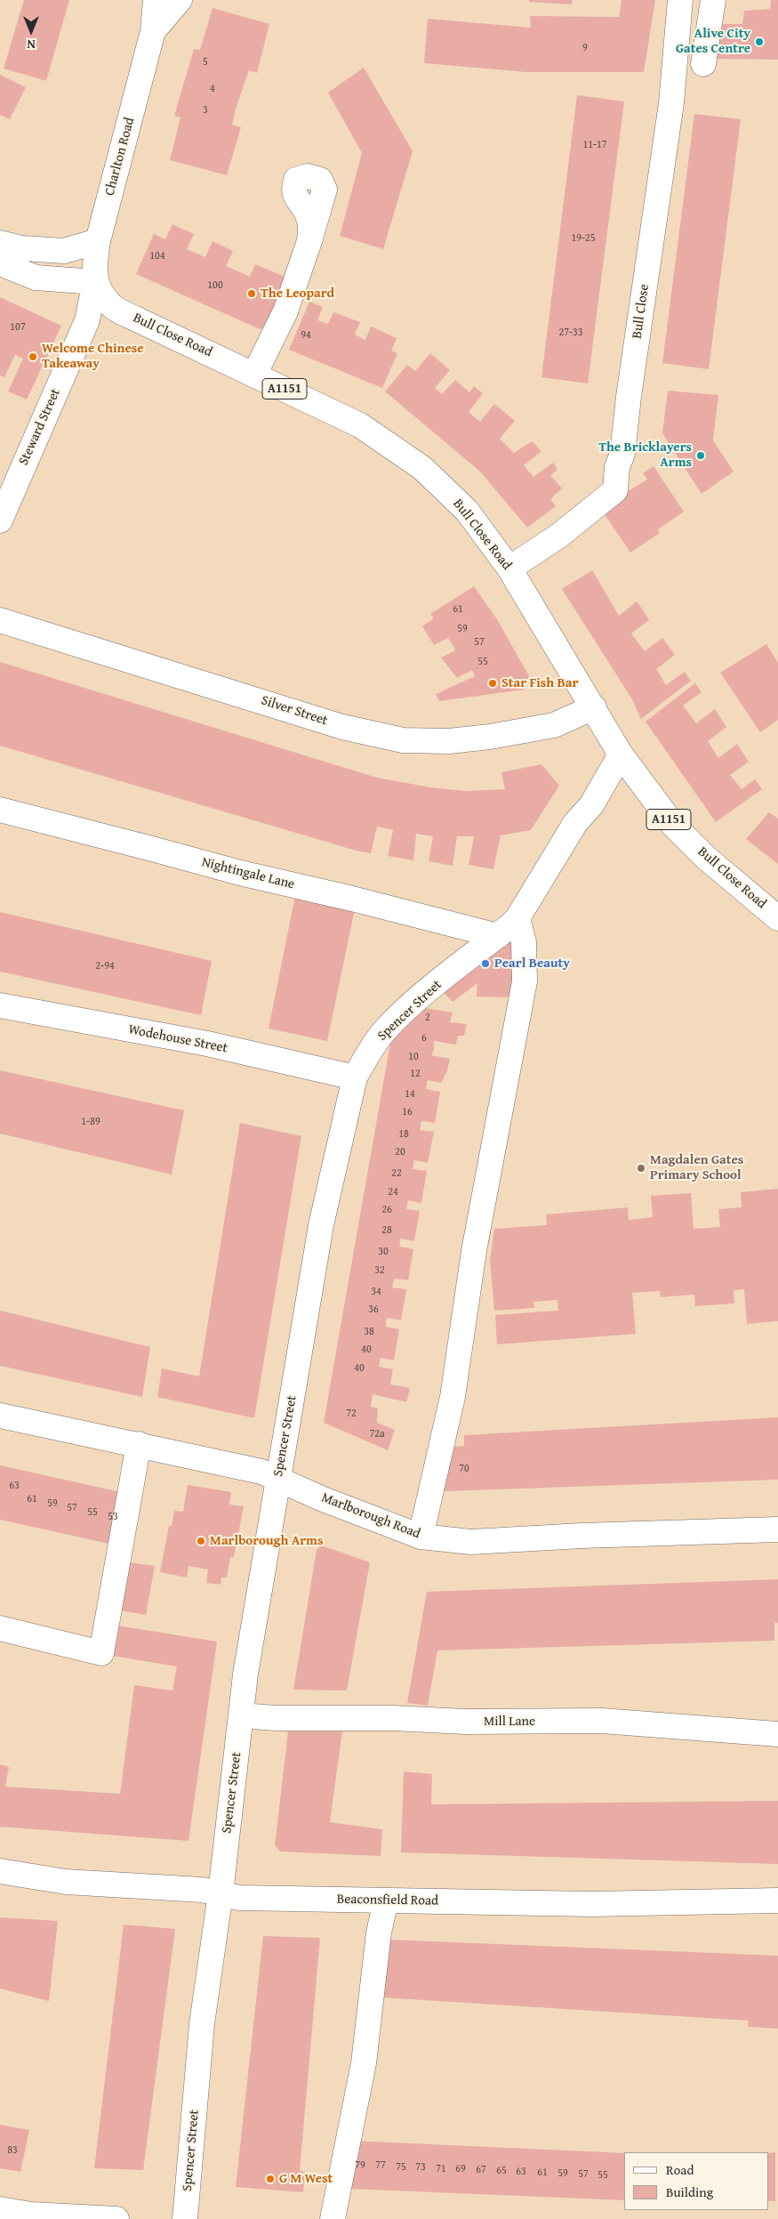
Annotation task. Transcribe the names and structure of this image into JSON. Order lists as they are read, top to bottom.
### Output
{
  "streets": {
    "street": [
      "Charlton Road",
      "Bull Close",
      "Bull Close Road",
      "A1151",
      "Steward Street",
      "Silver Street",
      "Nightingale Lane",
      "Spencer Street",
      "Wodehouse Street",
      "Marlborough Road",
      "Mill Lane",
      "Beaconsfield Road"
    ]
  },
  "crossings": [
    ["Charlton Road", "Bull Close Road"],
    ["Charlton Road", "Steward Street"],
    ["Bull Close", "Bull Close Road"],
    ["Bull Close Road", "Steward Street"],
    ["Bull Close Road", "Silver Street"],
    ["Bull Close Road", "Spencer Street"],
    ["Nightingale Lane", "Spencer Street"],
    ["Spencer Street", "Wodehouse Street"],
    ["Spencer Street", "Marlborough Road"],
    ["Spencer Street", "Mill Lane"],
    ["Spencer Street", "Beaconsfield Road"]
  ],
  "places": [
    "Alive City Gates Centre",
    "The Leopard",
    "Welcome Chinese Takeaway",
    "The Bricklayers Arms",
    "Star Fish Bar",
    "Pearl Beauty",
    "Magdalen Gates Primary School",
    "Marlborough Arms",
    "G M West"
  ],
  "house_numbers": [
    "9",
    "5",
    "4",
    "3",
    "11-17",
    "19-25",
    "104",
    "100",
    "107",
    "27-33",
    "94",
    "61",
    "59",
    "57",
    "55",
    "2-94",
    "2",
    "6",
    "10",
    "12",
    "14",
    "16",
    "1-89",
    "18",
    "20",
    "22",
    "24",
    "26",
    "28",
    "30",
    "32",
    "34",
    "36",
    "38",
    "40",
    "40",
    "72",
    "72a",
    "70",
    "63",
    "61",
    "59",
    "57",
    "55",
    "53",
    "83",
    "79",
    "77",
    "75",
    "73",
    "71",
    "69",
    "67",
    "65",
    "63",
    "61",
    "59",
    "57",
    "55"
  ],
  "legend": ["Road", "Building"],
  "north": "bottom"
}
